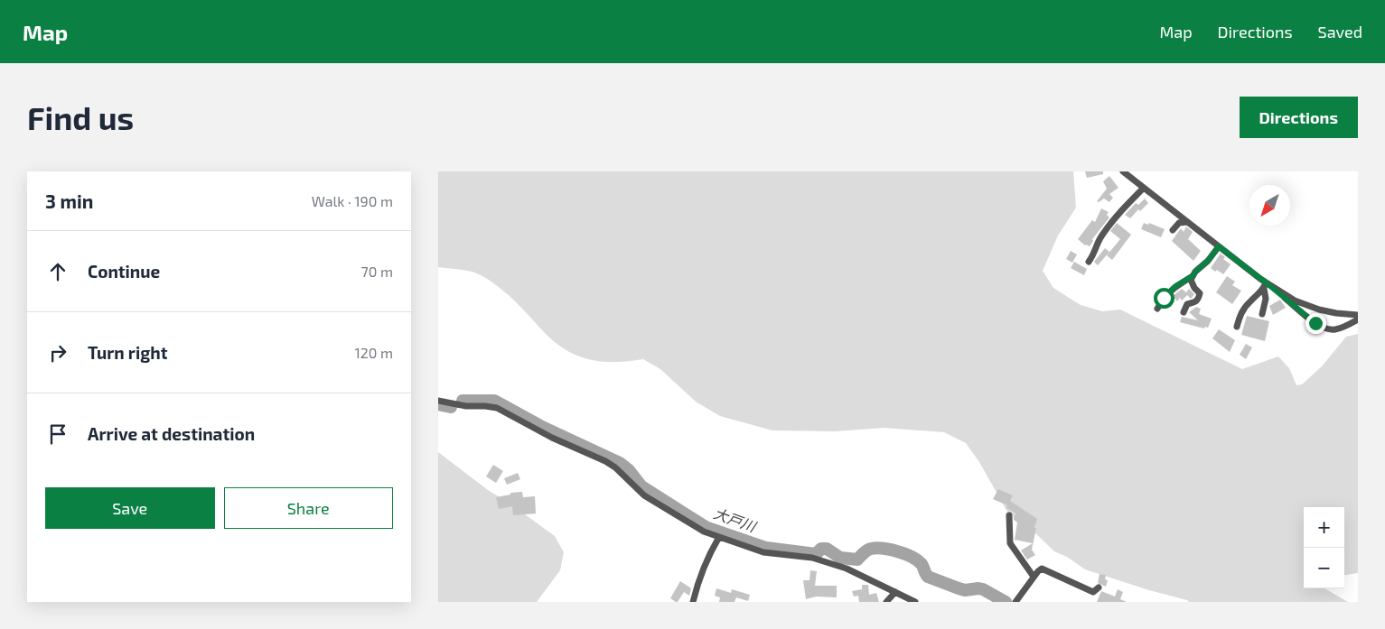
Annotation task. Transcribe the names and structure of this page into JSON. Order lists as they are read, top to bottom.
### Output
{
  "water": ["大戸川"],
  "north": "bottom left",
  "page": {
    "header": "Map",
    "nav": ["Map", "Directions", "Saved"],
    "buttons": [
      "Directions",
      ["Save", "Share"]
    ],
    "title": "Find us",
    "heading": ["3 min", "Walk · 190 m"],
    "list": [
      ["Continue", "70 m"],
      ["Turn right", "120 m"],
      "Arrive at destination"
    ],
    "map_buttons": ["+", "−"]
  }
}
